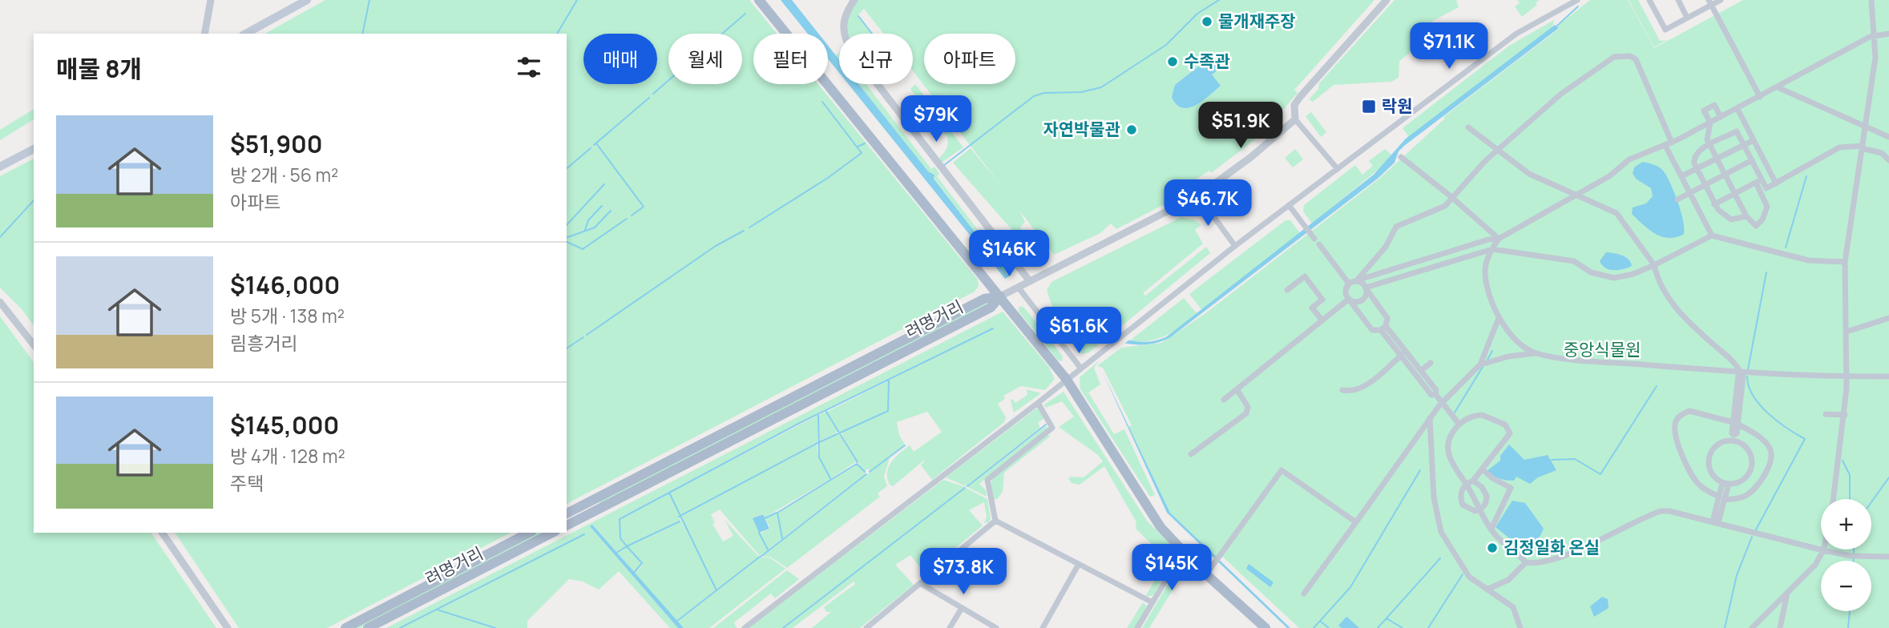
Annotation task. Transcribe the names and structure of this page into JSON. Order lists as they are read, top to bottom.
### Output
{
  "streets": {
    "main road": ["려명거리"]
  },
  "parks": ["중앙식물원"],
  "places": {
    "other": [
      "물개재주장",
      "수족관",
      "자연박물관",
      "김정일화 온실"
    ],
    "transit": ["락원"]
  },
  "page": {
    "price": [
      "$71.1K",
      "$79K",
      "$51.9K",
      "$46.7K",
      "$146K",
      "$61.6K",
      "$145K",
      "$73.8K"
    ],
    "chip": [
      "매매",
      "월세",
      "필터",
      "신규",
      "아파트"
    ],
    "heading": "매물 8개",
    "list": [
      {
        "name": "$51,900",
        "note": "방 2개 · 56 m² · 아파트"
      },
      {
        "name": "$146,000",
        "note": "방 5개 · 138 m² · 림흥거리"
      },
      {
        "name": "$145,000",
        "note": "방 4개 · 128 m² · 주택"
      }
    ],
    "map_buttons": ["+", "−"]
  }
}
